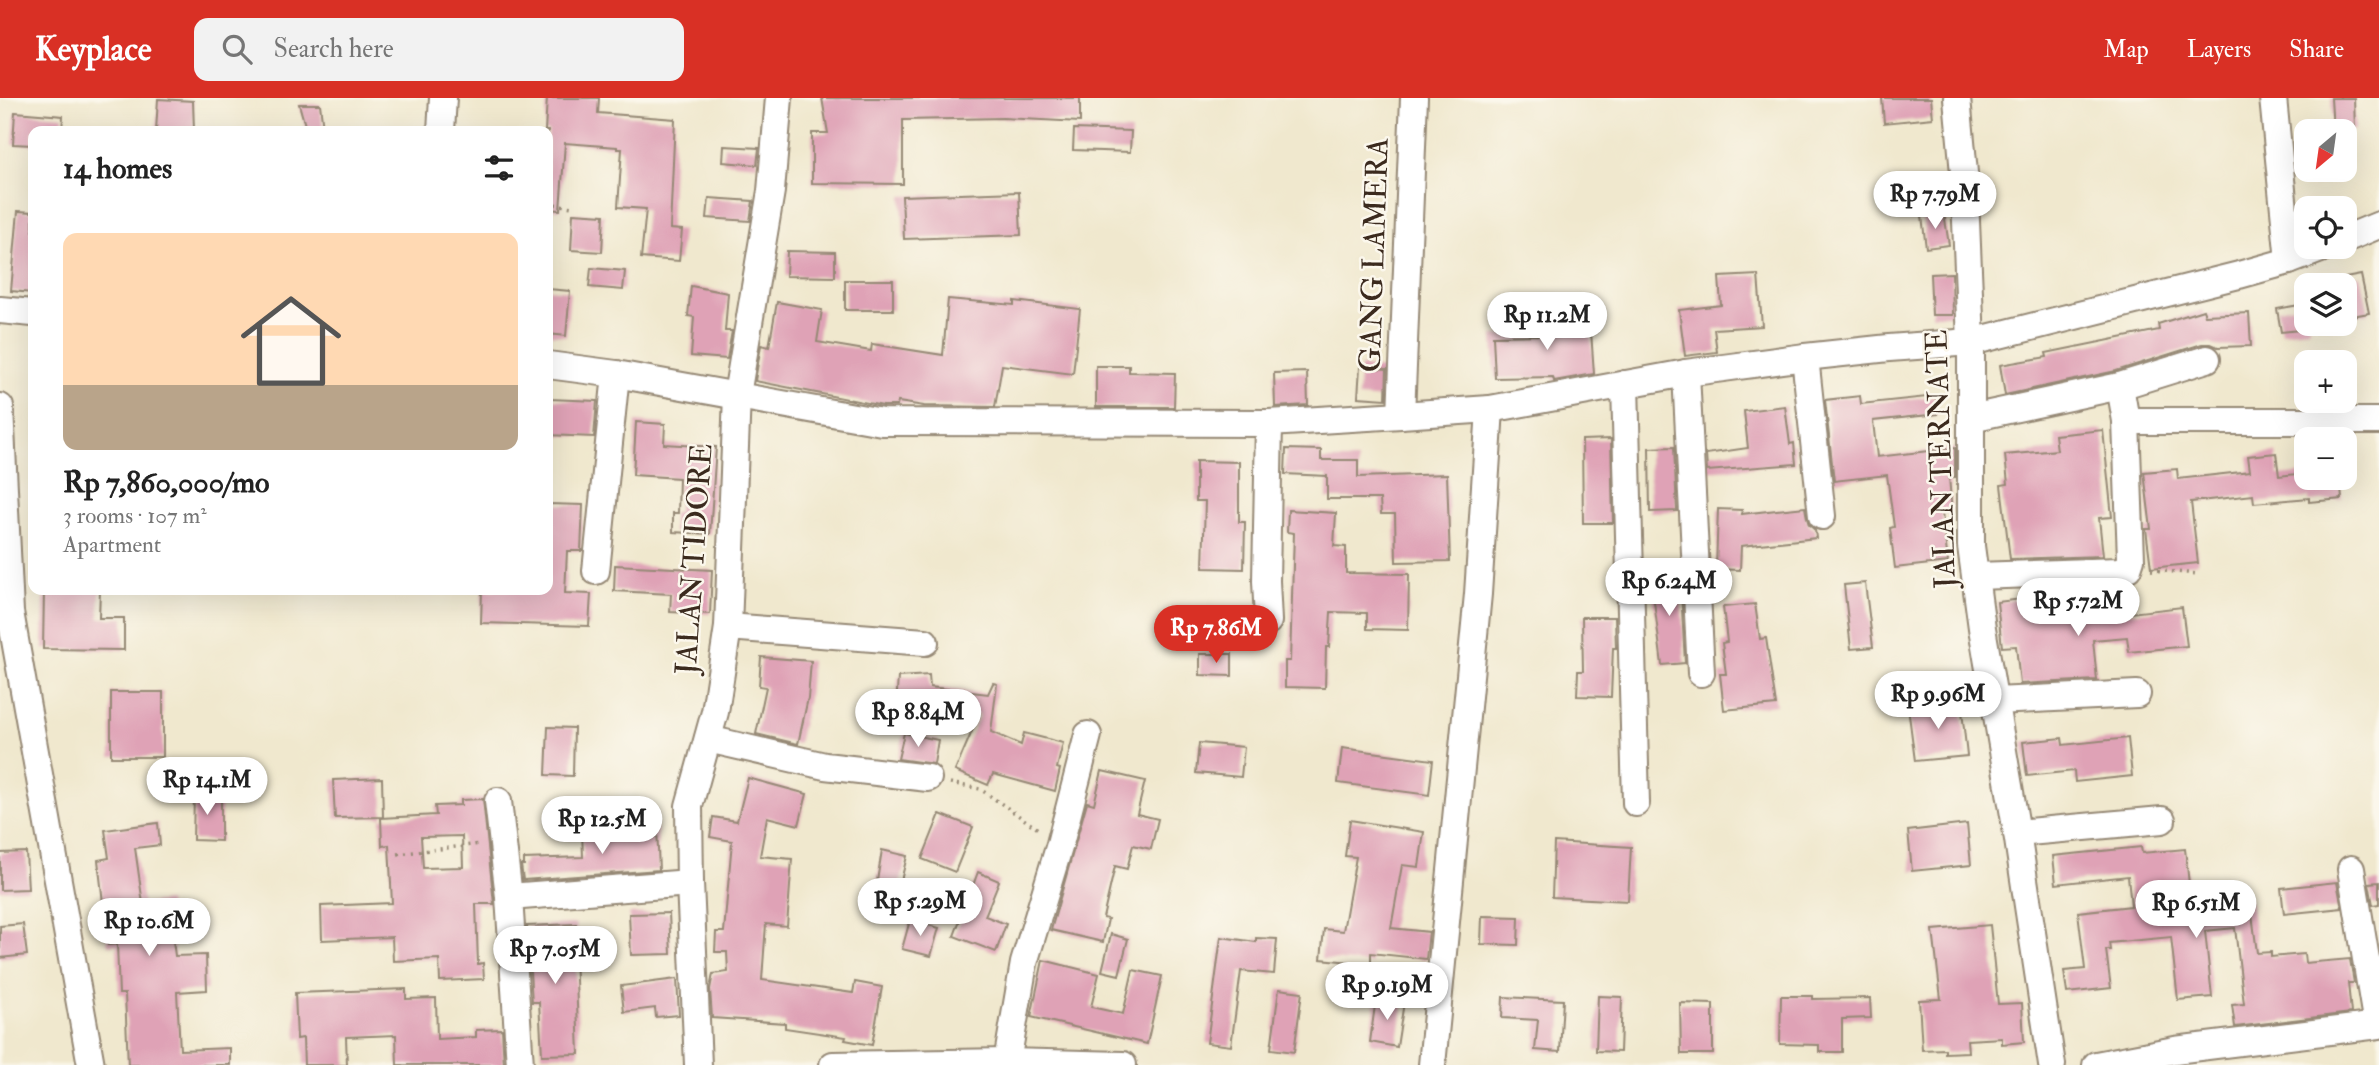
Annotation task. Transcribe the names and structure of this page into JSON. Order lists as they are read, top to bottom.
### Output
{
  "streets": {
    "street": ["GANG LAMERA", "JALAN TERNATE", "JALAN TIDORE"]
  },
  "north": "bottom left",
  "page": {
    "header": "Keyplace",
    "search": "Search here",
    "nav": ["Map", "Layers", "Share"],
    "map_buttons": ["+", "−"],
    "heading": "14 homes",
    "price": [
      "Rp 7.79M",
      "Rp 11.2M",
      "Rp 6.24M",
      "Rp 5.72M",
      "Rp 7.86M",
      "Rp 9.96M",
      "Rp 8.84M",
      "Rp 14.1M",
      "Rp 12.5M",
      "Rp 5.29M",
      "Rp 6.51M",
      "Rp 10.6M",
      "Rp 7.05M",
      "Rp 9.19M"
    ],
    "list": [
      {
        "name": "Rp 7,860,000/mo",
        "note": "3 rooms · 107 m² · Apartment"
      }
    ]
  }
}
